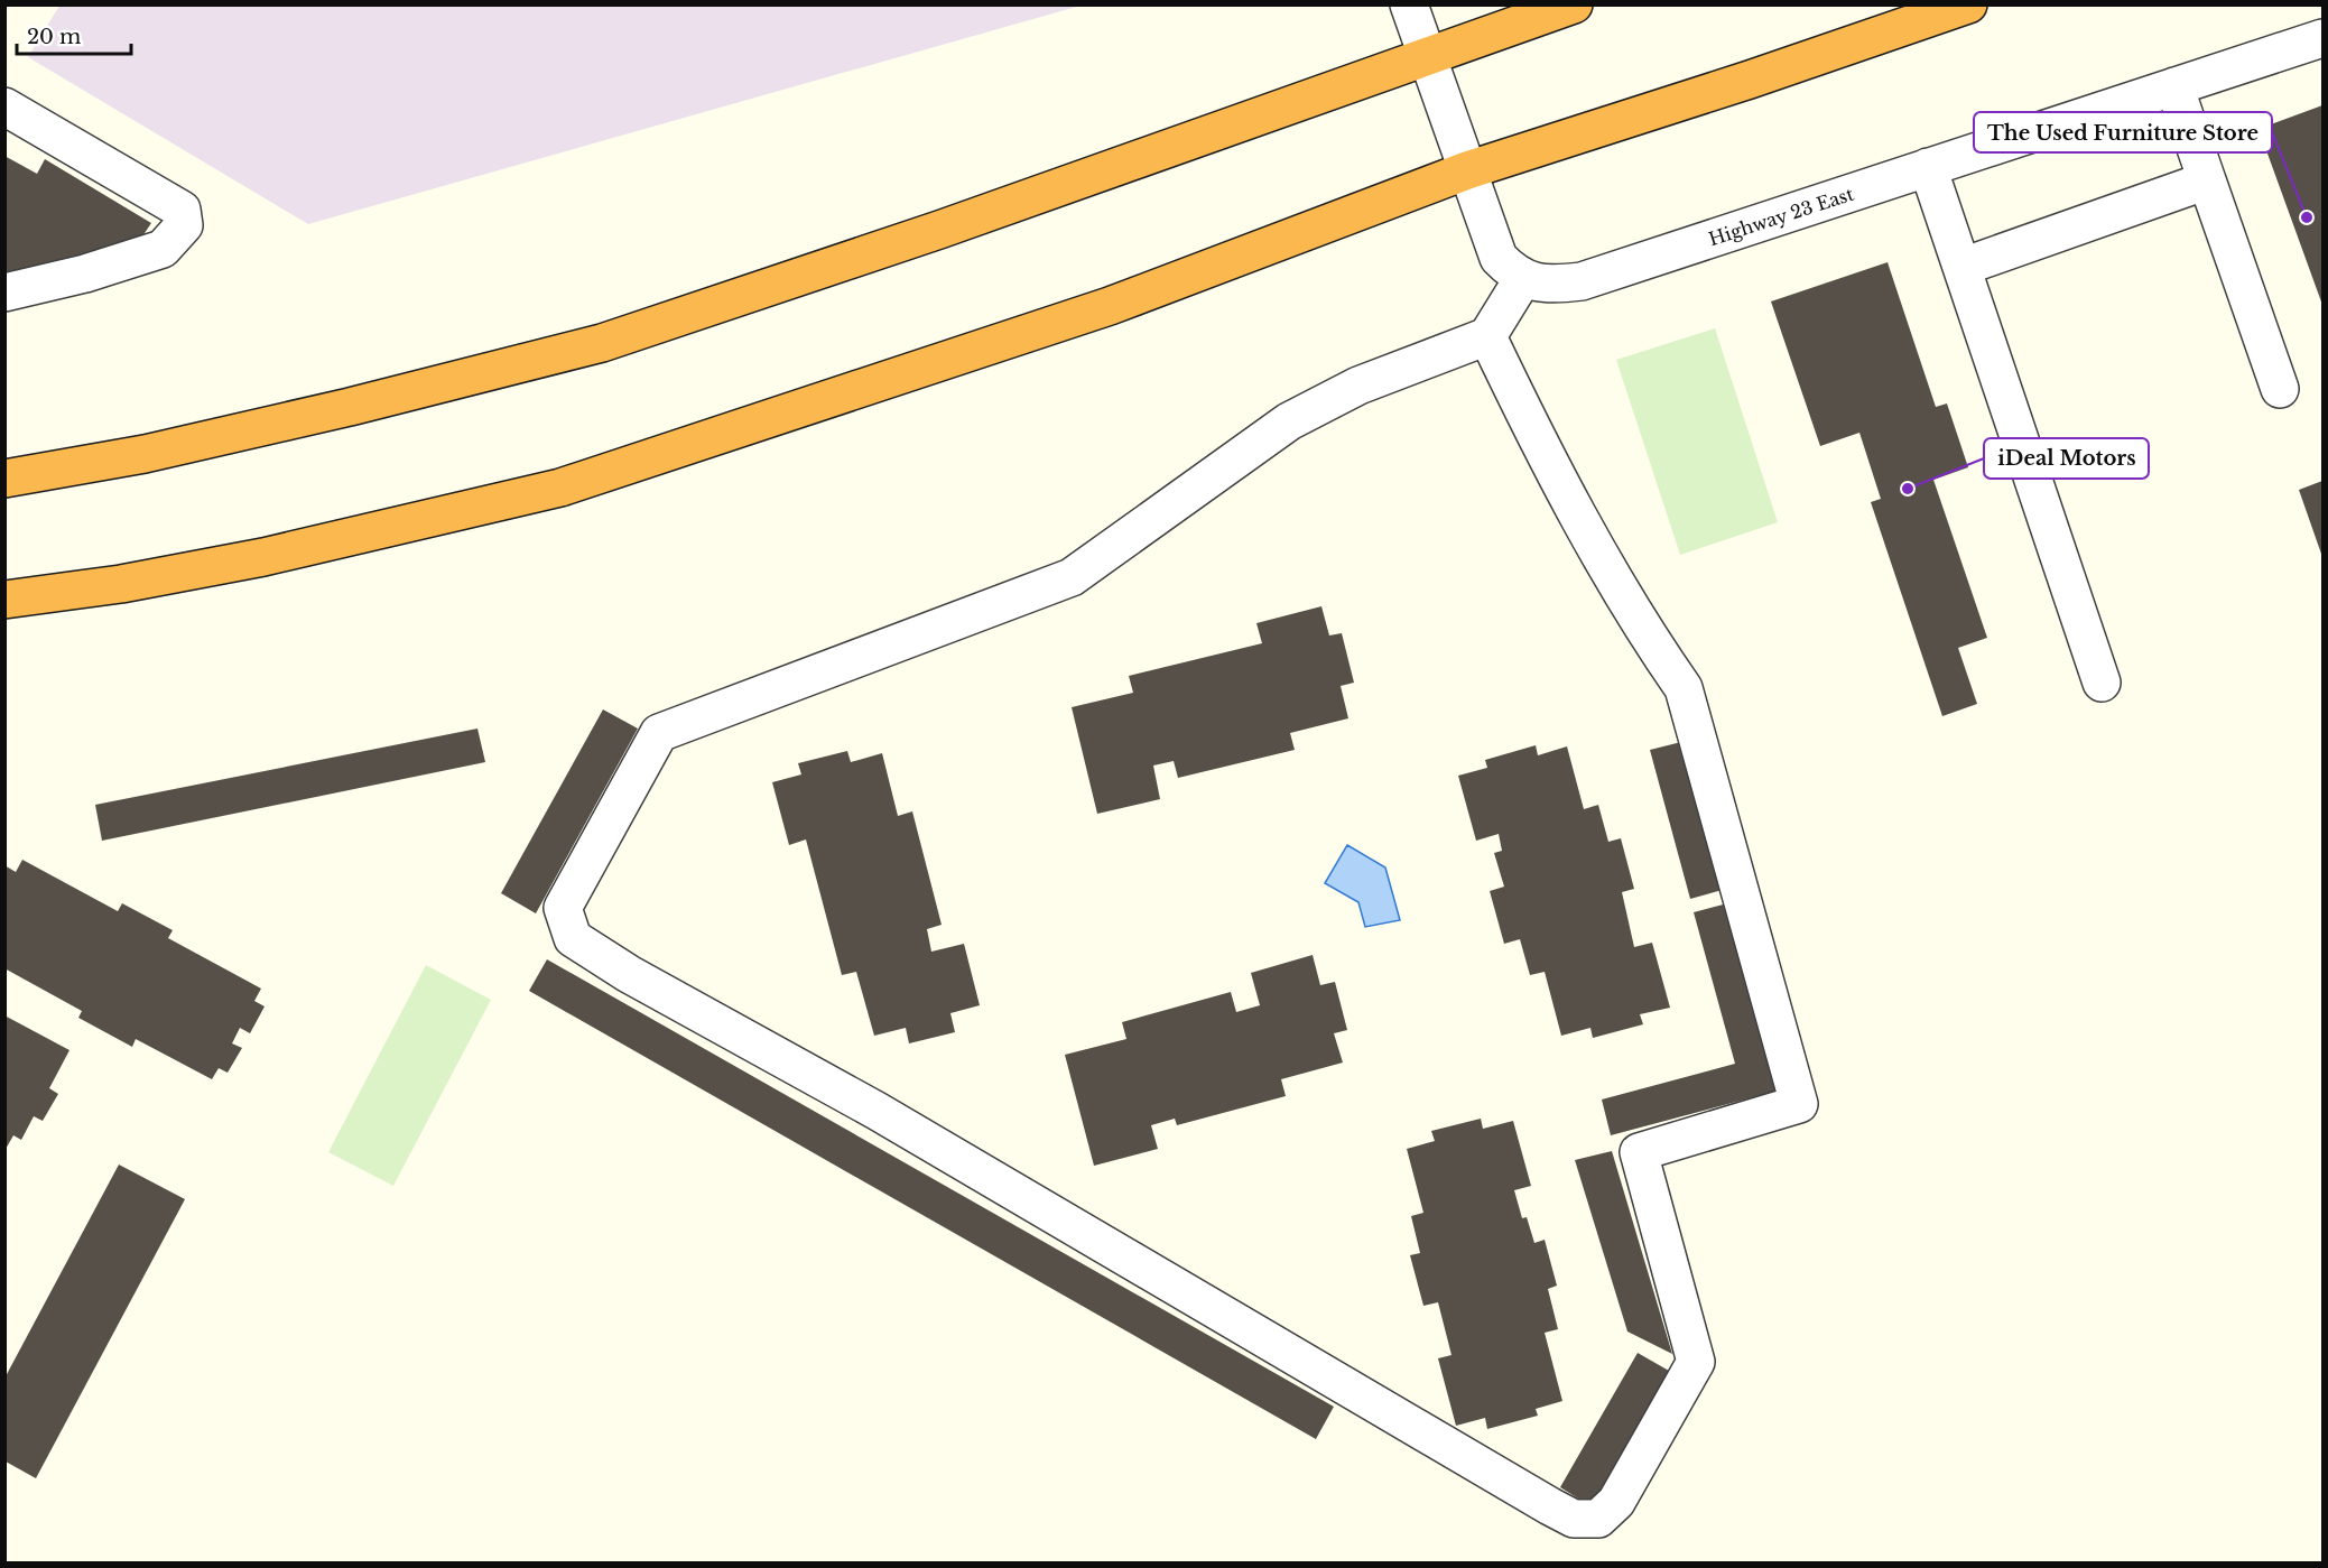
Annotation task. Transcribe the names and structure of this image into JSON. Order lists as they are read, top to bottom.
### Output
{
  "streets": {
    "street": ["Highway 23 East"]
  },
  "places": ["The Used Furniture Store", "iDeal Motors"],
  "scale_bar": "20 m"
}
